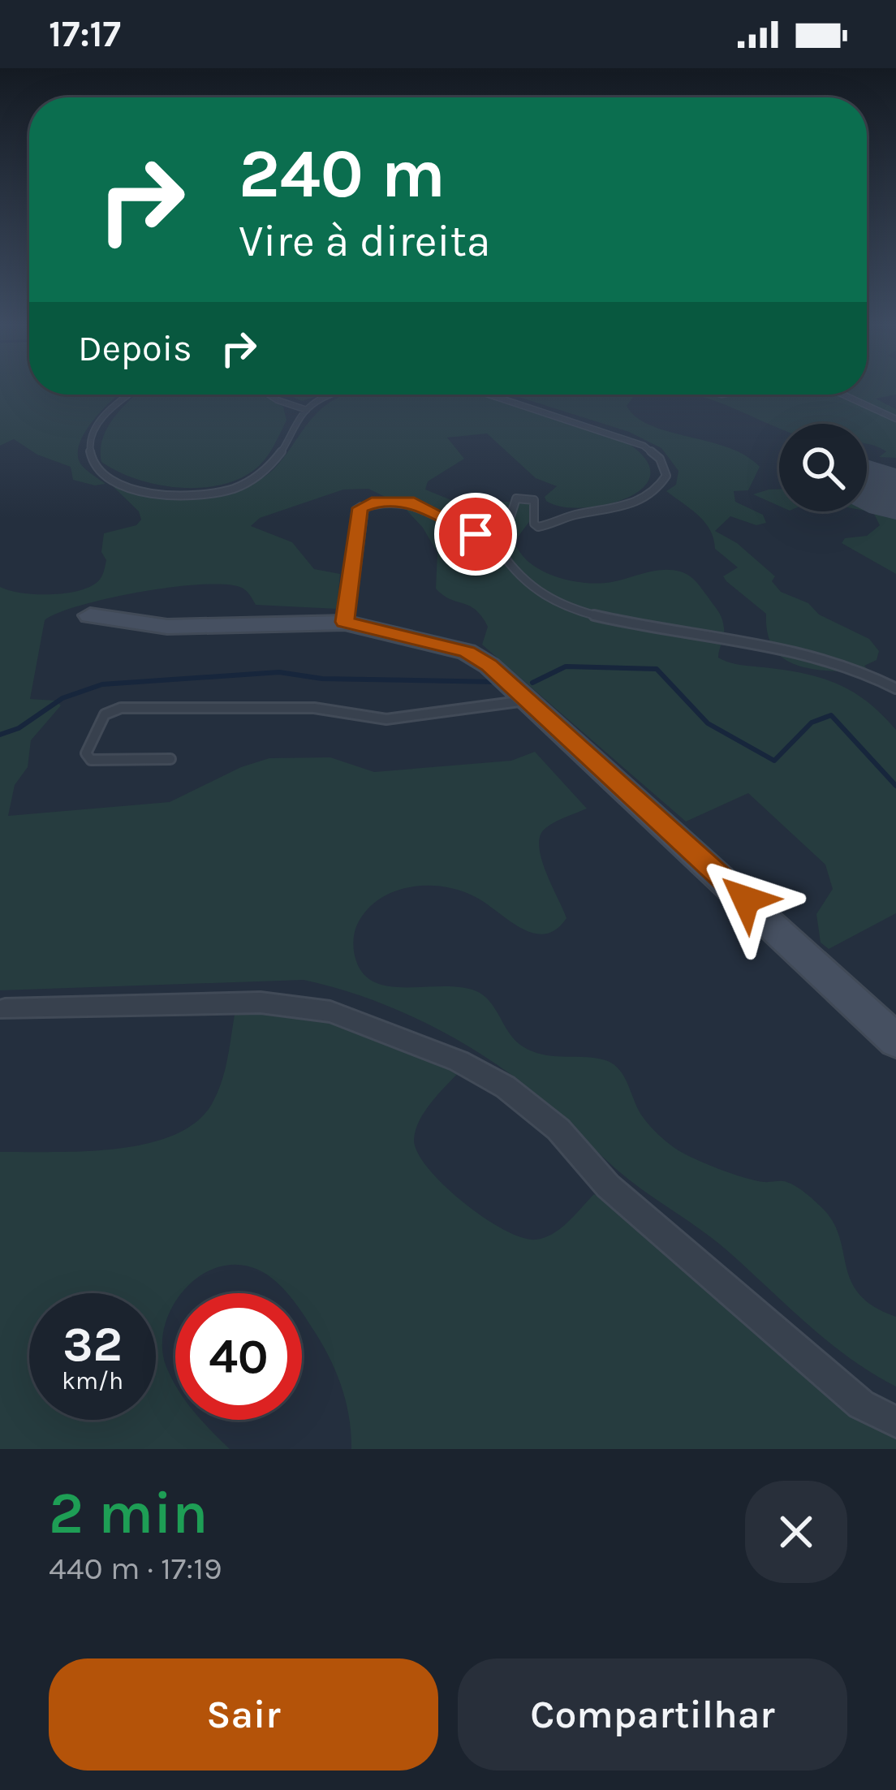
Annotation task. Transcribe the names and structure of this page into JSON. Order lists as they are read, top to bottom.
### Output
{
  "page": {
    "status": "17:17",
    "turn": ["240 m", "Vire à direita"],
    "then": "Depois",
    "speed": "32 km/h",
    "limit": "40",
    "heading": ["2 min", "440 m · 17:19"],
    "buttons": ["Sair", "Compartilhar"]
  }
}
